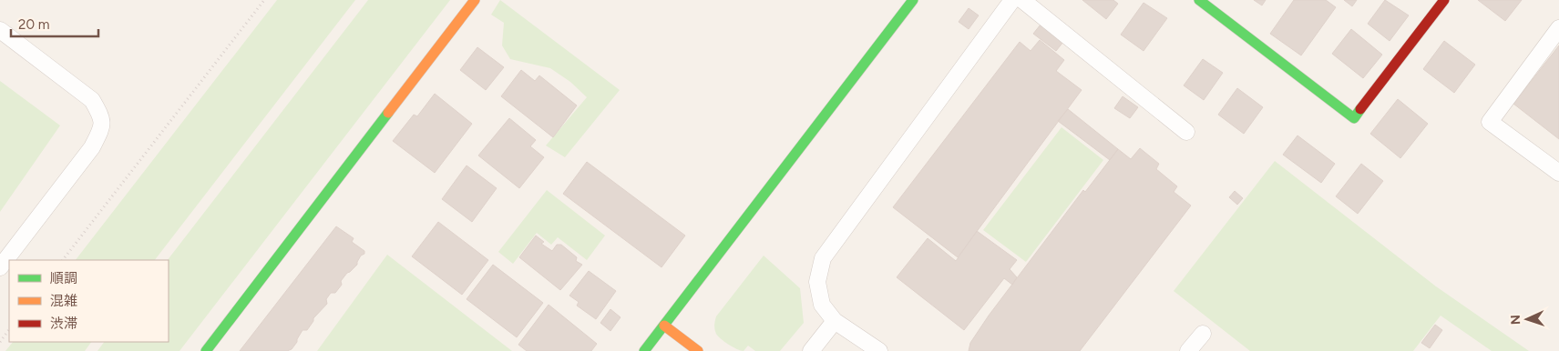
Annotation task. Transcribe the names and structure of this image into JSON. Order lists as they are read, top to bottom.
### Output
{
  "legend": ["順調", "混雑", "渋滞"],
  "scale_bar": "20 m",
  "north": "left"
}
